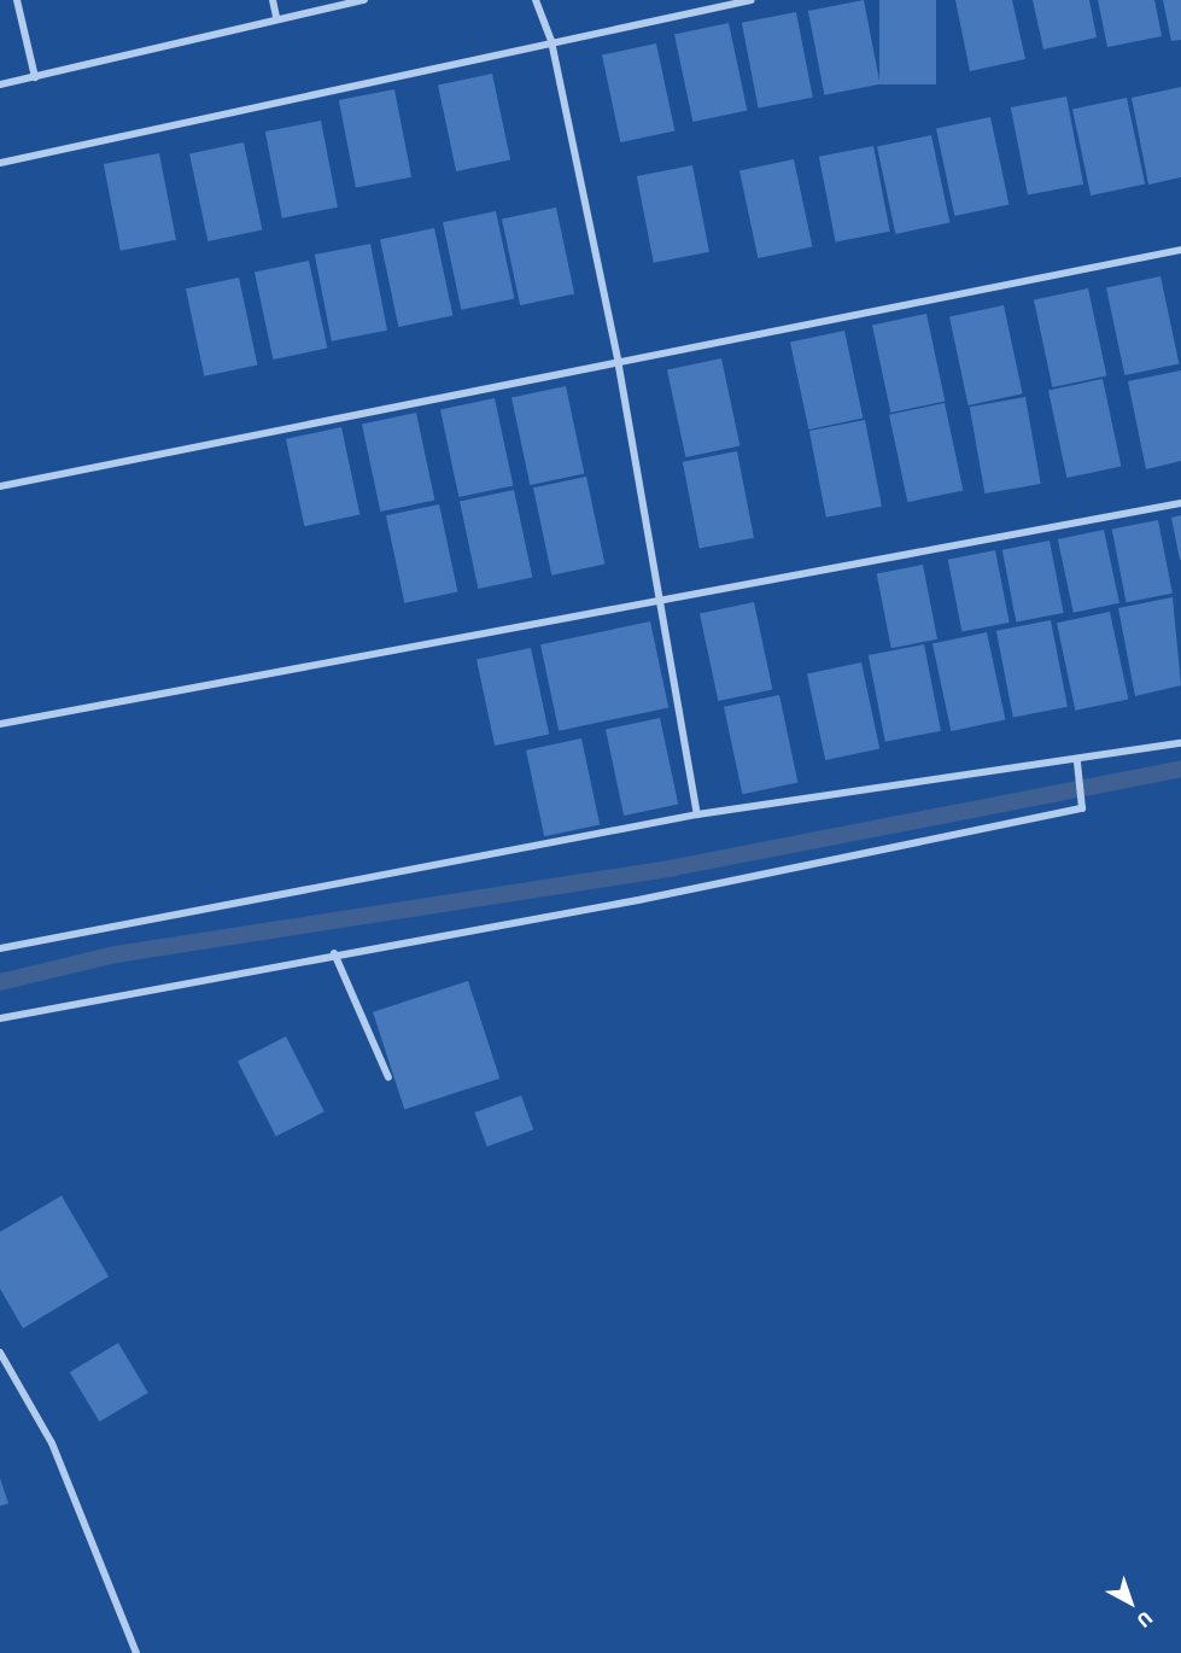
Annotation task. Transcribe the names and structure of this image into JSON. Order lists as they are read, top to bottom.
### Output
{
  "north": "bottom right"
}
